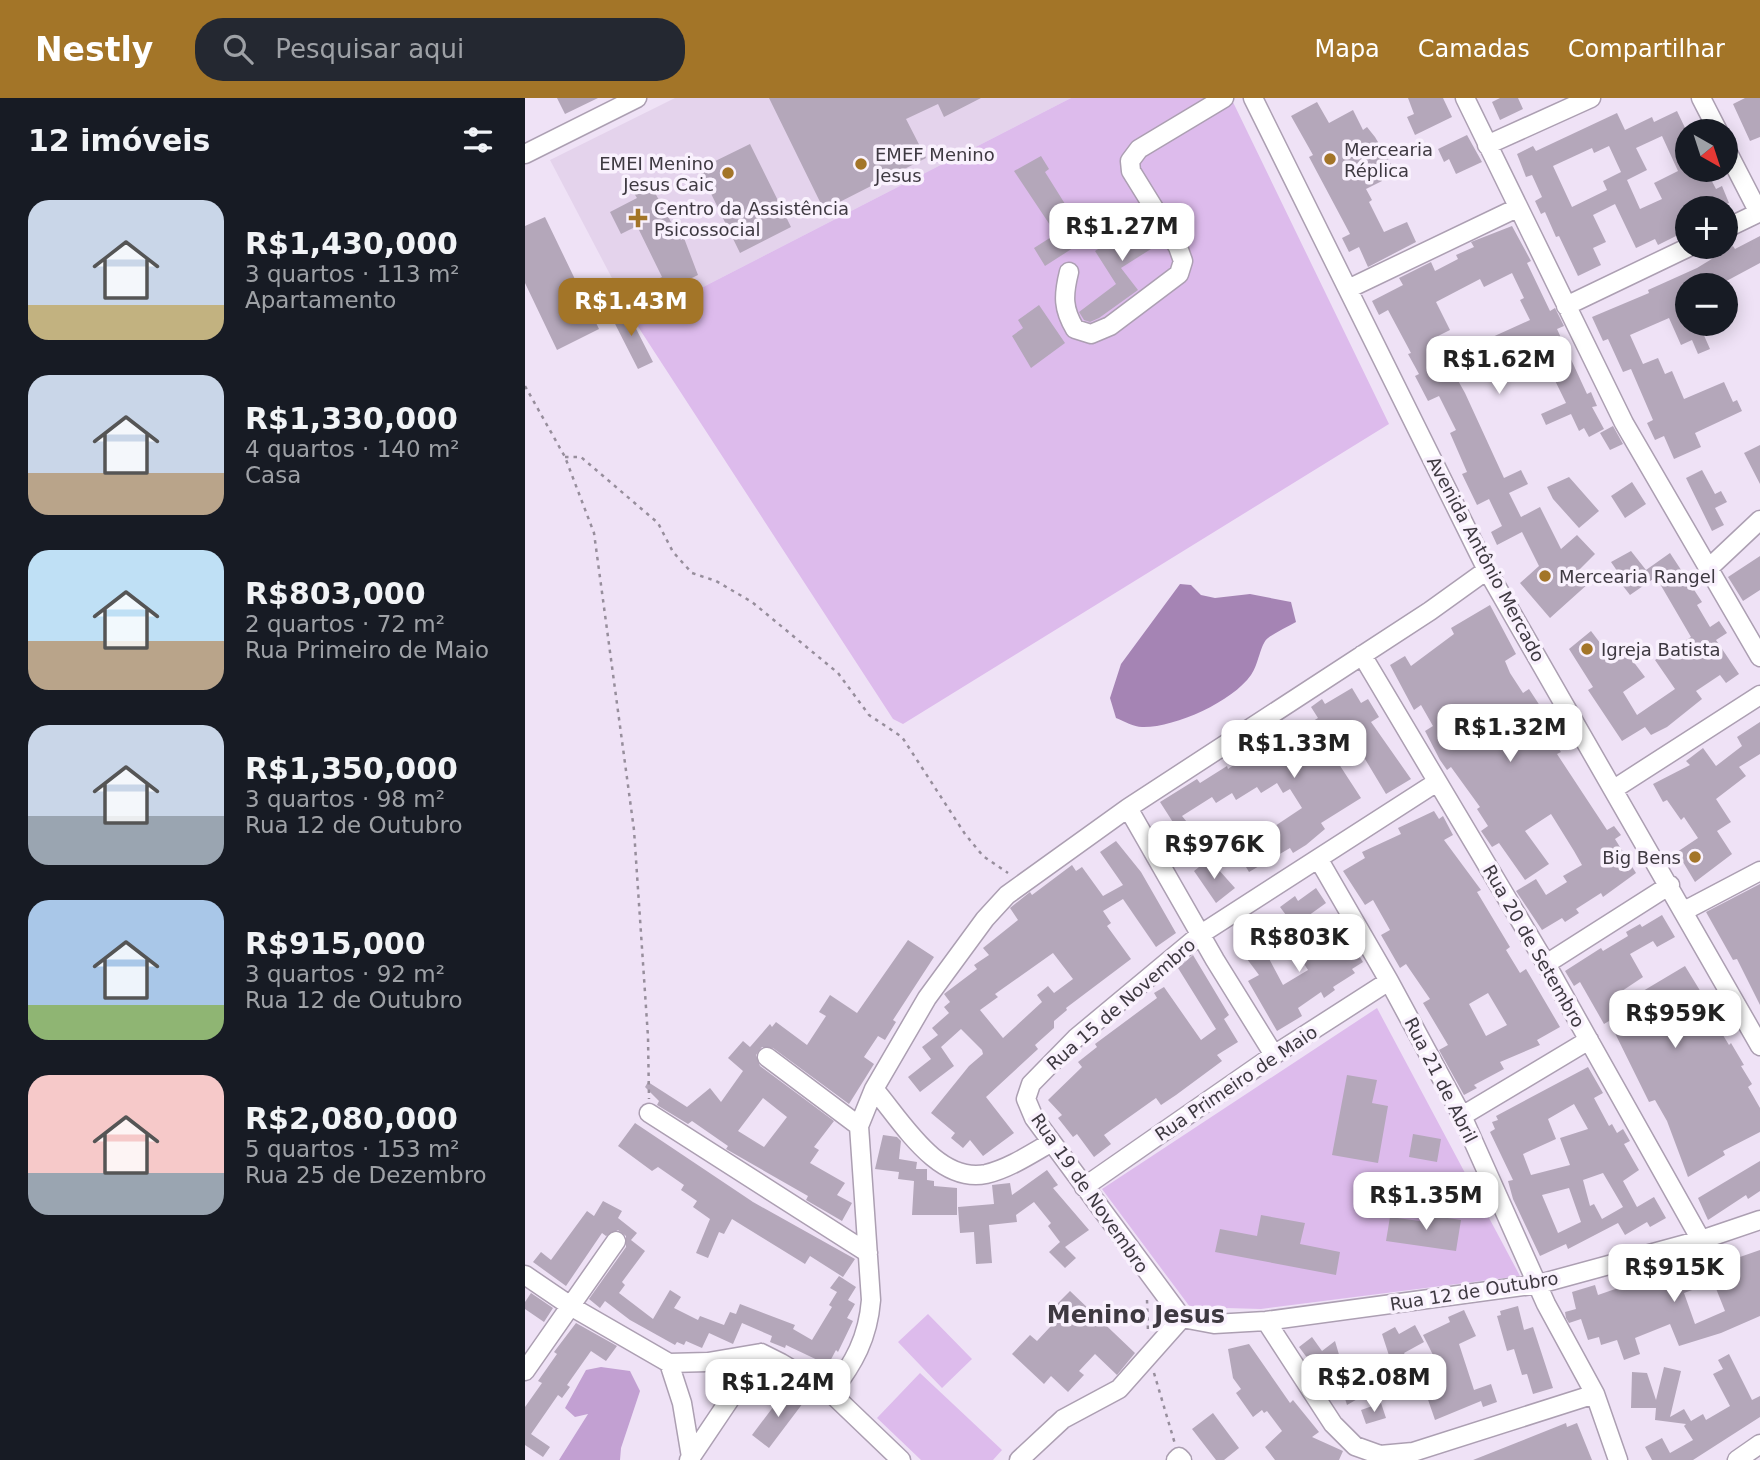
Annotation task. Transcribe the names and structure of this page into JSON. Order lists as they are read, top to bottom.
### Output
{
  "streets": {
    "street": [
      "Avenida Antônio Mercado",
      "Rua 20 de Setembro",
      "Rua 15 de Novembro",
      "Rua 21 de Abril",
      "Rua Primeiro de Maio",
      "Rua 19 de Novembro",
      "Rua 12 de Outubro"
    ]
  },
  "crossings": [
    ["Rua 20 de Setembro", "Rua 15 de Novembro"],
    ["Rua 20 de Setembro", "Rua 12 de Outubro"],
    ["Rua 15 de Novembro", "Rua 21 de Abril"],
    ["Rua 15 de Novembro", "Rua 19 de Novembro"],
    ["Rua 21 de Abril", "Rua Primeiro de Maio"],
    ["Rua 21 de Abril", "Rua 12 de Outubro"],
    ["Rua Primeiro de Maio", "Rua 19 de Novembro"],
    ["Rua 19 de Novembro", "Rua 12 de Outubro"]
  ],
  "districts": ["Menino Jesus"],
  "places": {
    "other": [
      "Mercearia Réplica",
      "EMEF Menino Jesus",
      "EMEI Menino Jesus Caic",
      "Mercearia Rangel",
      "Igreja Batista",
      "Big Bens"
    ],
    "health": ["Centro da Assistência Psicossocial"]
  },
  "north": "bottom right",
  "page": {
    "header": "Nestly",
    "search": "Pesquisar aqui",
    "nav": ["Mapa", "Camadas", "Compartilhar"],
    "heading": "12 imóveis",
    "map_buttons": ["+", "−"],
    "list": [
      {
        "name": "R$1,430,000",
        "note": "3 quartos · 113 m² · Apartamento"
      },
      {
        "name": "R$1,330,000",
        "note": "4 quartos · 140 m² · Casa"
      },
      {
        "name": "R$803,000",
        "note": "2 quartos · 72 m² · Rua Primeiro de Maio"
      },
      {
        "name": "R$1,350,000",
        "note": "3 quartos · 98 m² · Rua 12 de Outubro"
      },
      {
        "name": "R$915,000",
        "note": "3 quartos · 92 m² · Rua 12 de Outubro"
      },
      {
        "name": "R$2,080,000",
        "note": "5 quartos · 153 m² · Rua 25 de Dezembro"
      }
    ],
    "price": [
      "R$1.27M",
      "R$1.43M",
      "R$1.62M",
      "R$1.32M",
      "R$1.33M",
      "R$976K",
      "R$803K",
      "R$959K",
      "R$1.35M",
      "R$915K",
      "R$2.08M",
      "R$1.24M"
    ]
  }
}
